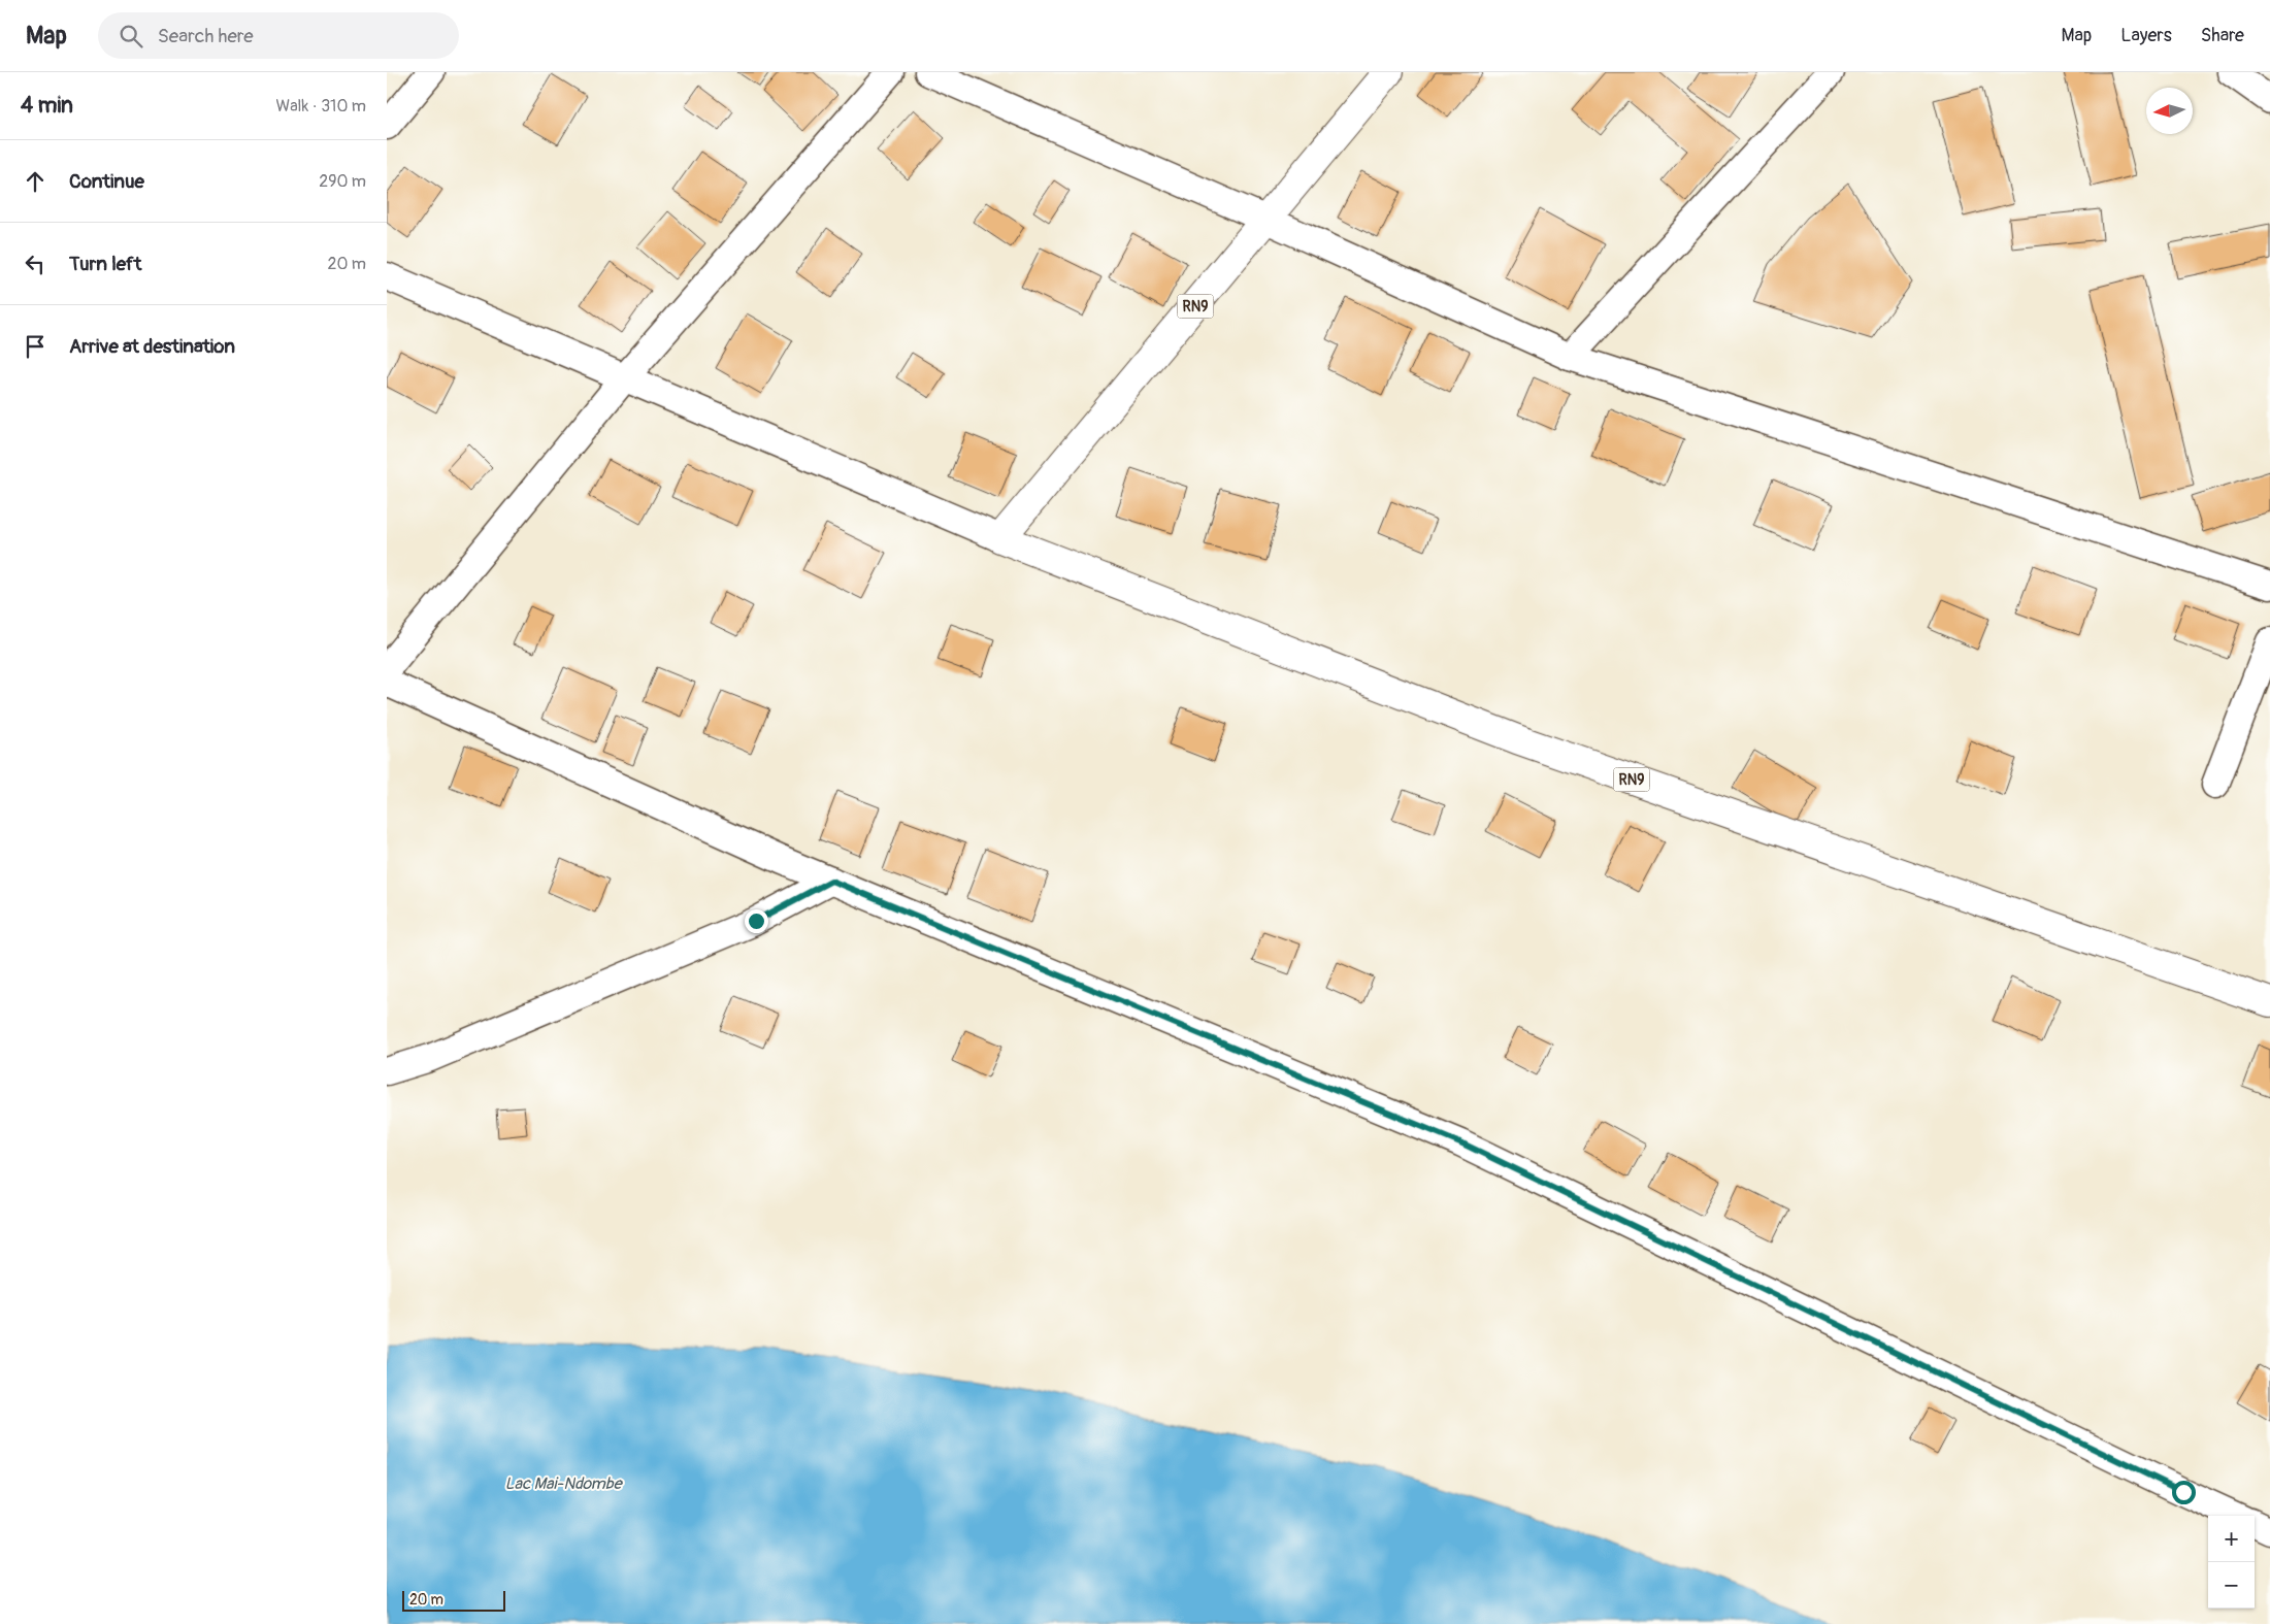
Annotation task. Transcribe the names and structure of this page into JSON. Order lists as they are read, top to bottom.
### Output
{
  "streets": {
    "main road": ["RN9"]
  },
  "water": ["Lac Mai-Ndombe"],
  "scale_bar": "20 m",
  "north": "left",
  "page": {
    "header": "Map",
    "search": "Search here",
    "nav": ["Map", "Layers", "Share"],
    "heading": ["4 min", "Walk · 310 m"],
    "list": [
      ["Continue", "290 m"],
      ["Turn left", "20 m"],
      "Arrive at destination"
    ],
    "map_buttons": ["+", "−"],
    "scale": "20 m"
  }
}
